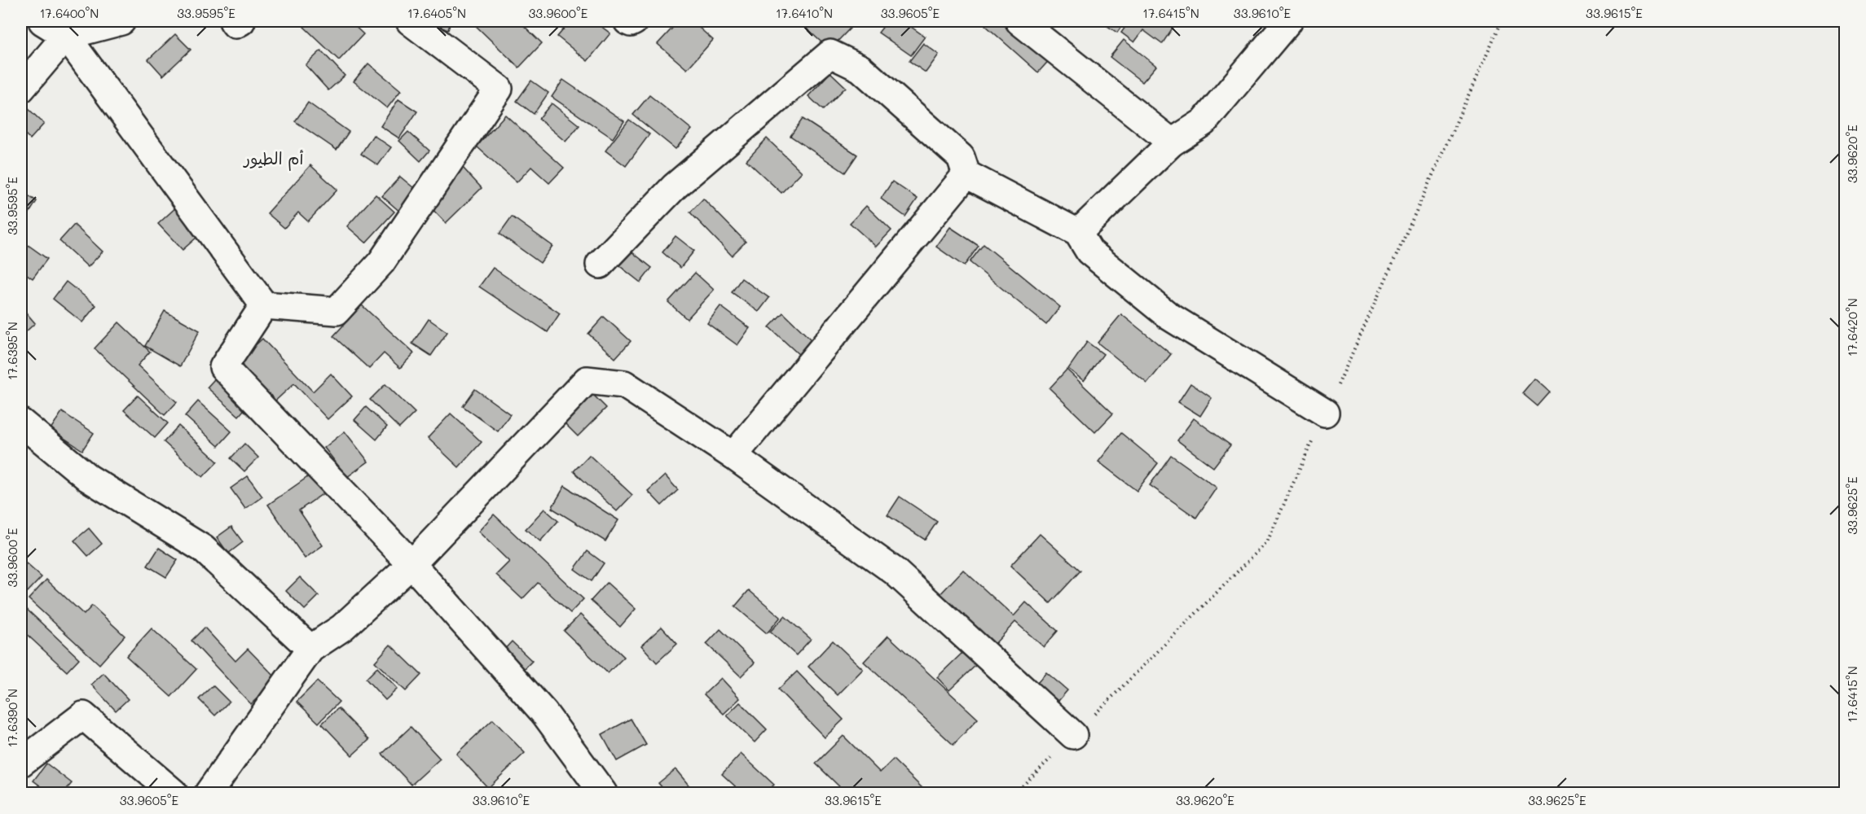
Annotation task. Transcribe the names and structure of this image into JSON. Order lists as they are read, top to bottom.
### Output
{
  "districts": ["أم الطيور"],
  "coordinates": [
    "17.6400°N",
    "33.9595°E",
    "17.6405°N",
    "33.9600°E",
    "17.6410°N",
    "33.9605°E",
    "17.6415°N",
    "33.9610°E",
    "33.9615°E",
    "33.9620°E",
    "17.6420°N",
    "17.6395°N",
    "33.9625°E",
    "17.6390°N"
  ]
}
